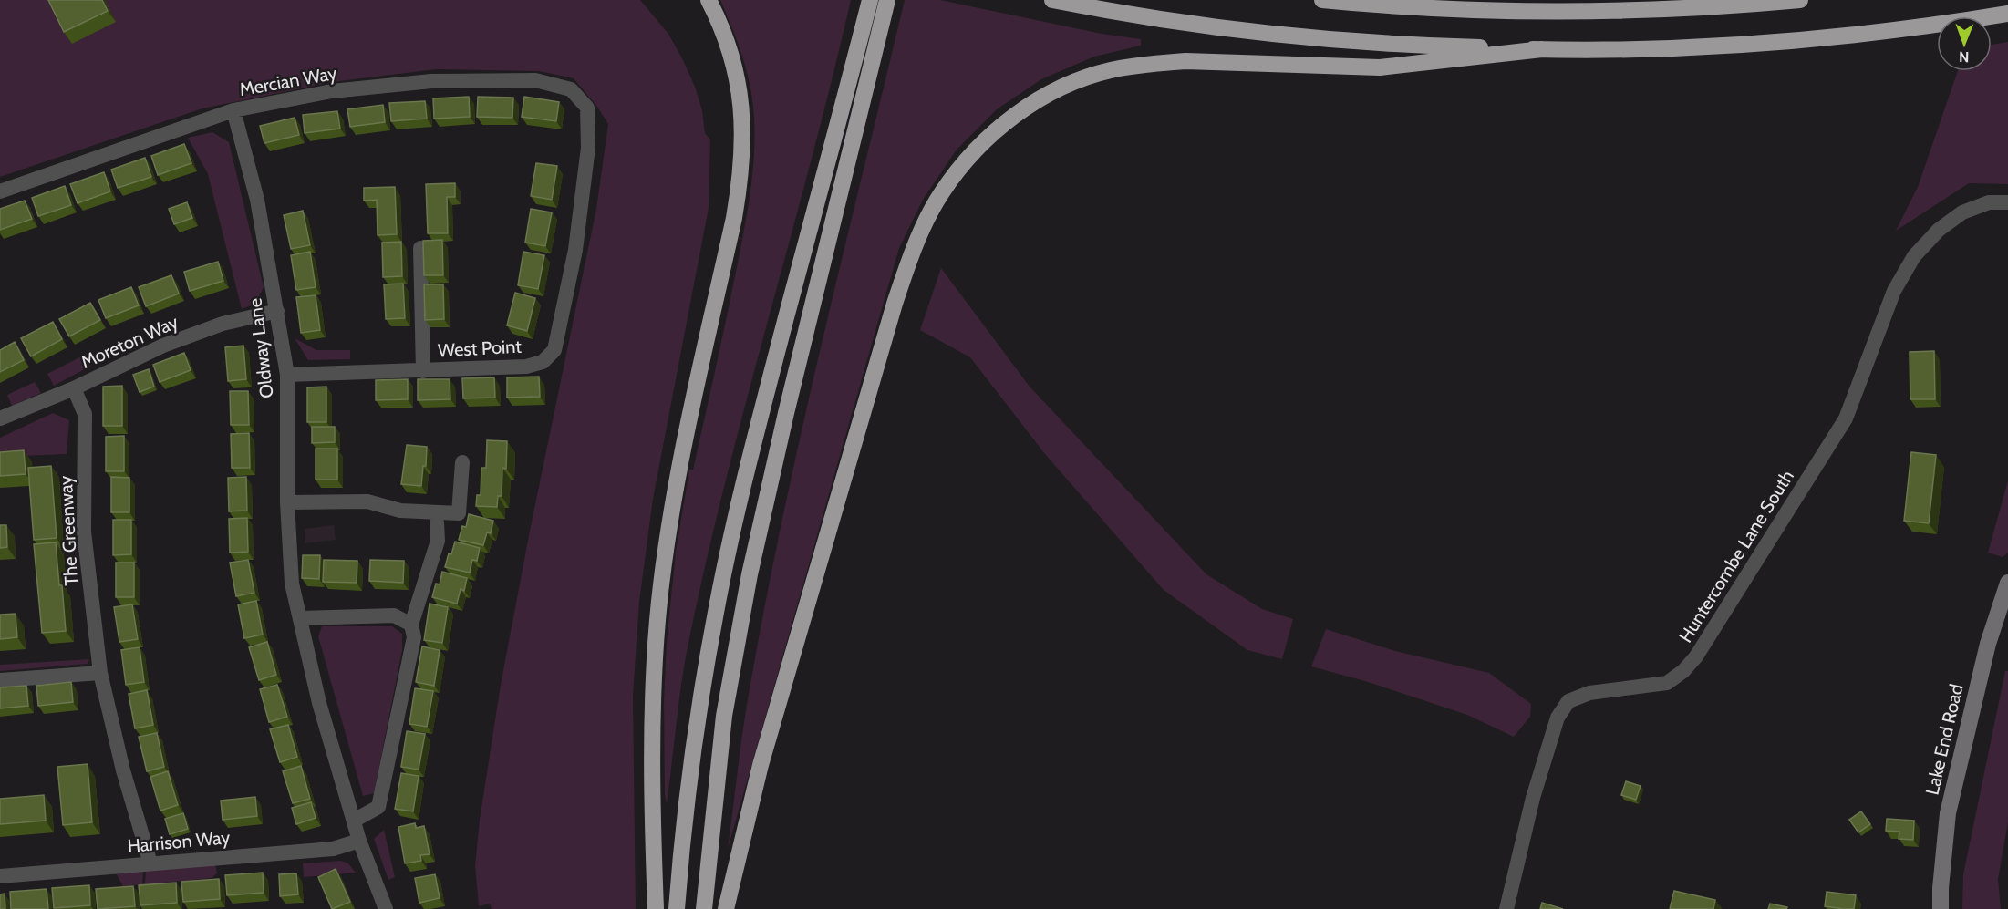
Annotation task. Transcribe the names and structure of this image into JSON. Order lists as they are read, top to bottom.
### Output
{
  "streets": {
    "main road": ["Lake End Road"],
    "street": [
      "Mercian Way",
      "Moreton Way",
      "Oldway Lane",
      "West Point",
      "The Greenway",
      "Huntercombe Lane South",
      "Harrison Way"
    ]
  },
  "crossings": [
    ["Mercian Way", "Oldway Lane"],
    ["Mercian Way", "West Point"],
    ["Moreton Way", "Oldway Lane"],
    ["Moreton Way", "The Greenway"],
    ["Oldway Lane", "West Point"],
    ["Oldway Lane", "Harrison Way"],
    ["The Greenway", "Harrison Way"]
  ],
  "north": "bottom"
}
